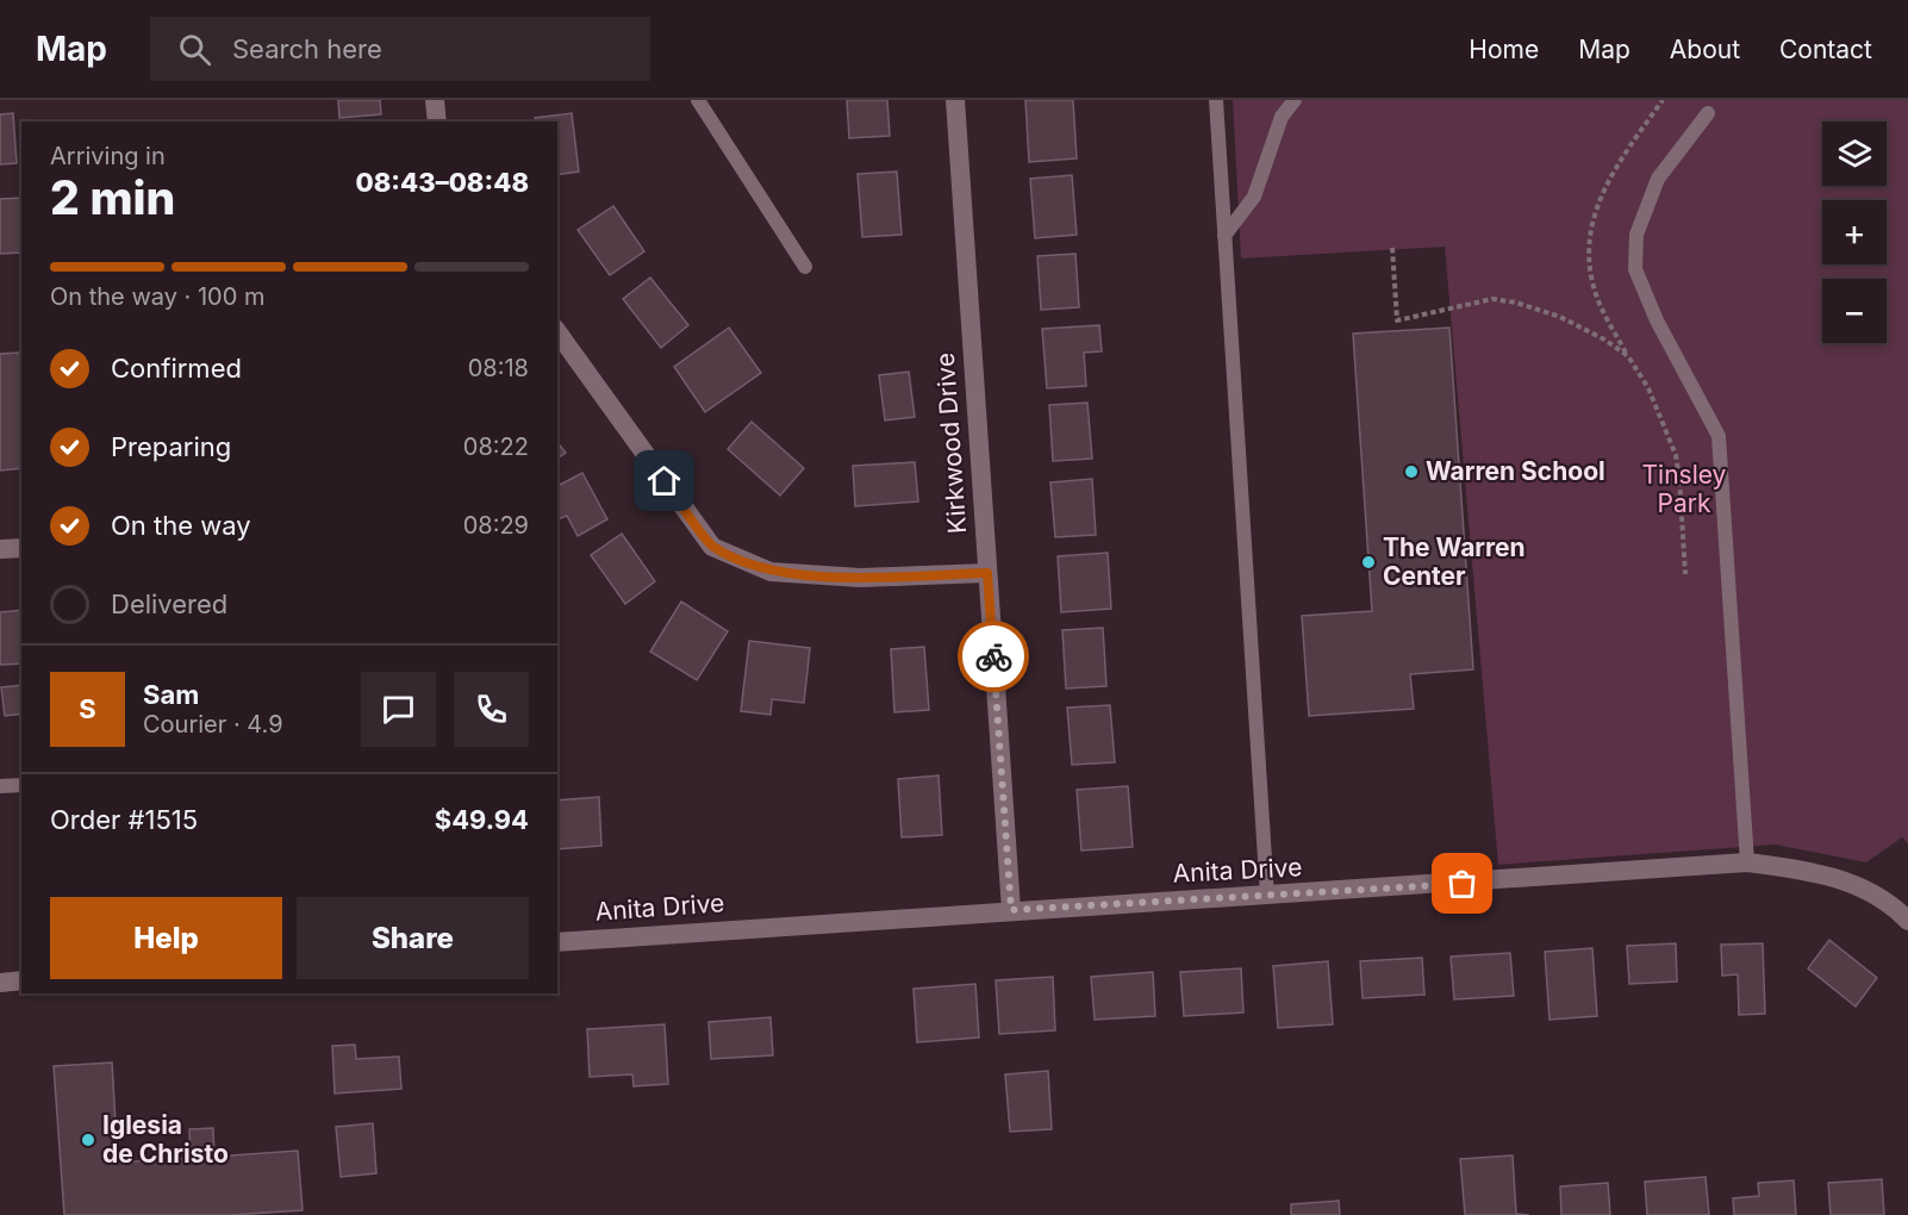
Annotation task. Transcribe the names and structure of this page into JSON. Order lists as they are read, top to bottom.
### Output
{
  "streets": {
    "street": ["Kirkwood Drive", "Anita Drive"]
  },
  "crossings": [
    ["Kirkwood Drive", "Anita Drive"]
  ],
  "parks": ["Tinsley Park"],
  "places": ["Warren School", "The Warren Center", "Iglesia de Christo"],
  "page": {
    "header": "Map",
    "search": "Search here",
    "nav": [
      "Home",
      "Map",
      "About",
      "Contact"
    ],
    "map_buttons": ["+", "−"],
    "heading": ["2 min", "Arriving in", "08:43–08:48"],
    "panel": [
      "Sam",
      "Courier · 4.9",
      "Order #1515",
      "$49.94"
    ],
    "bar": "On the way · 100 m",
    "list": [
      ["Confirmed", "08:18"],
      ["Preparing", "08:22"],
      ["On the way", "08:29"],
      "Delivered"
    ],
    "round": "S",
    "buttons": ["Help", "Share"]
  }
}
